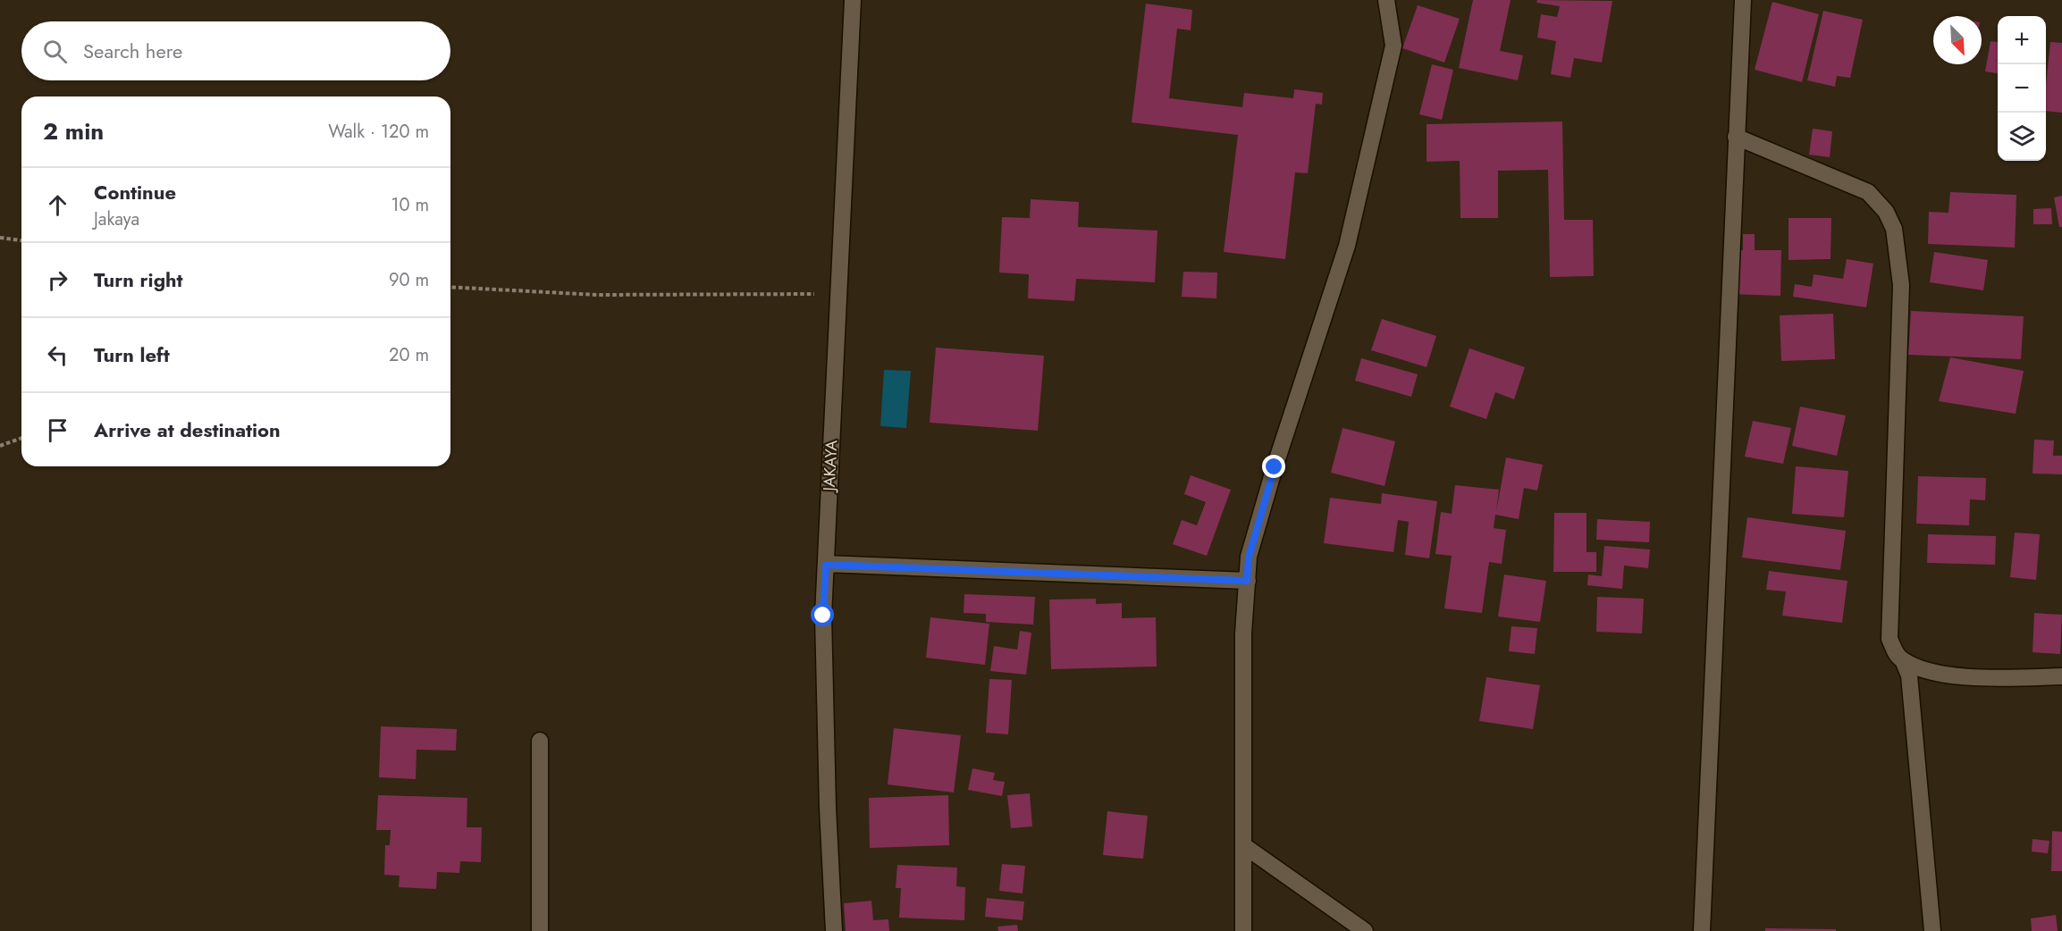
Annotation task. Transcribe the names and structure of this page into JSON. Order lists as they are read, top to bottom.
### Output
{
  "streets": {
    "street": ["JAKAYA"]
  },
  "north": "bottom right",
  "page": {
    "map_buttons": ["+", "−"],
    "search": "Search here",
    "heading": ["2 min", "Walk · 120 m"],
    "list": [
      ["Continue", "Jakaya", "10 m"],
      ["Turn right", "90 m"],
      ["Turn left", "20 m"],
      "Arrive at destination"
    ]
  }
}
